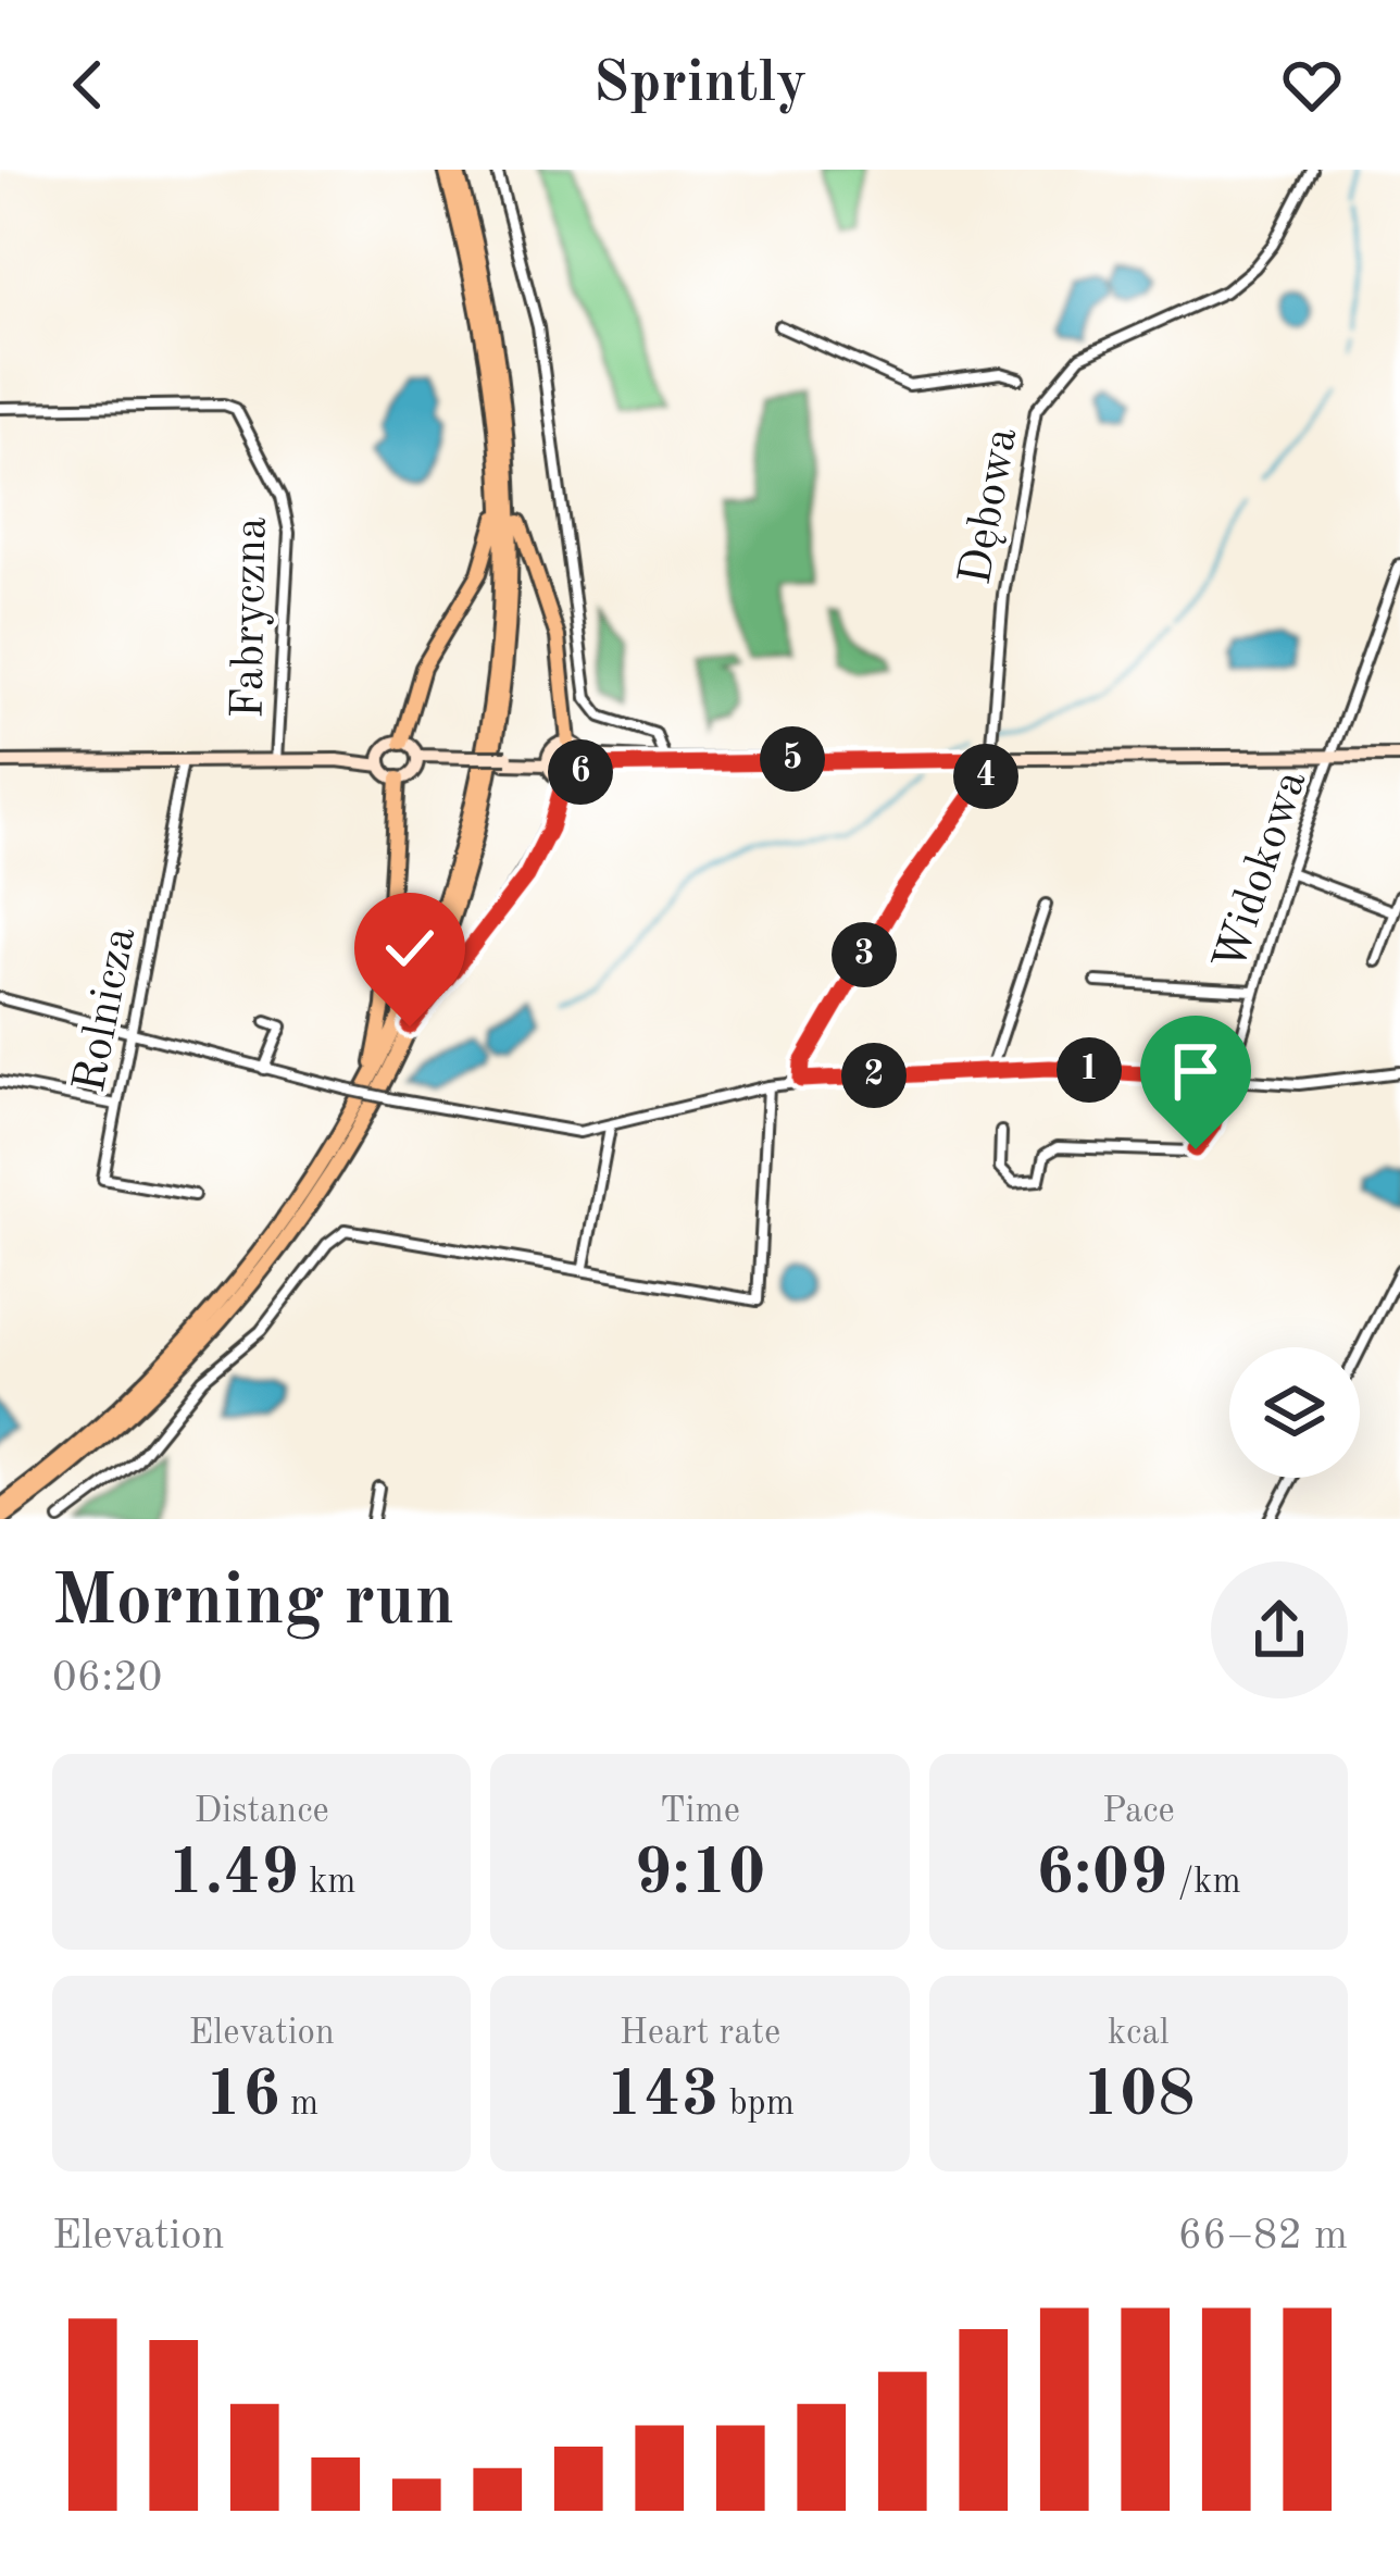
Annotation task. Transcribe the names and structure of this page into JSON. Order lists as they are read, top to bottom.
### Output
{
  "streets": {
    "street": [
      "Dębowa",
      "Fabryczna",
      "Widokowa",
      "Rolnicza"
    ]
  },
  "page": {
    "header": "Sprintly",
    "pins": [
      "5",
      "6",
      "4",
      "3",
      "1",
      "2"
    ],
    "heading": ["Morning run", "06:20"],
    "stats": [
      ["Distance", "1.49 km"],
      ["Time", "9:10"],
      ["Pace", "6:09 /km"],
      ["Elevation", "16 m"],
      ["Heart rate", "143 bpm"],
      ["kcal", "108"]
    ],
    "chart": ["Elevation", "66–82 m"]
  }
}
